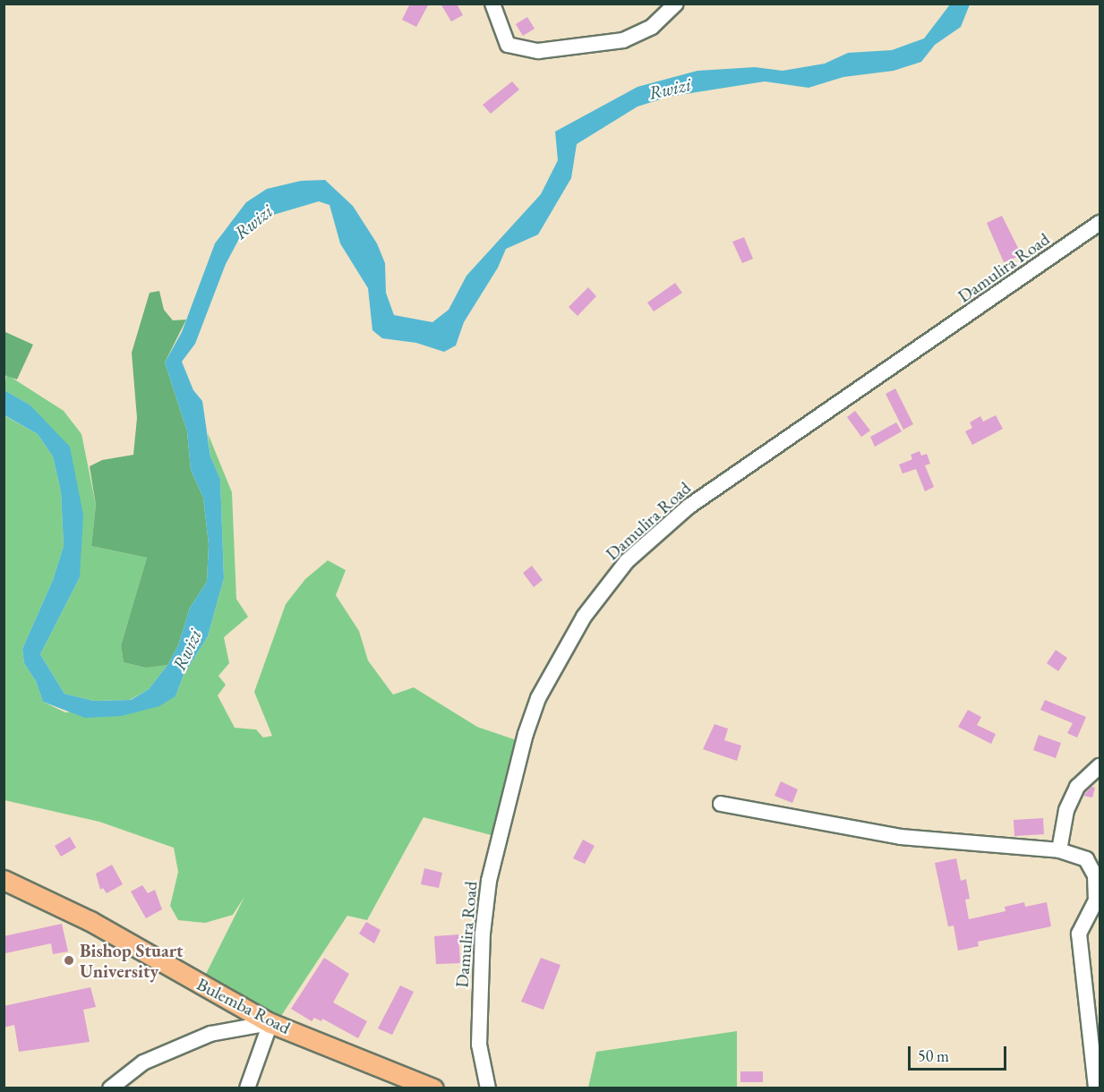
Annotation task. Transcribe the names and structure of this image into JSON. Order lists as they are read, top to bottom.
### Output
{
  "streets": {
    "main road": ["Bulemba Road"],
    "street": ["Damulira Road"]
  },
  "water": ["Rwizi"],
  "places": ["Bishop Stuart University"],
  "scale_bar": "50 m"
}
